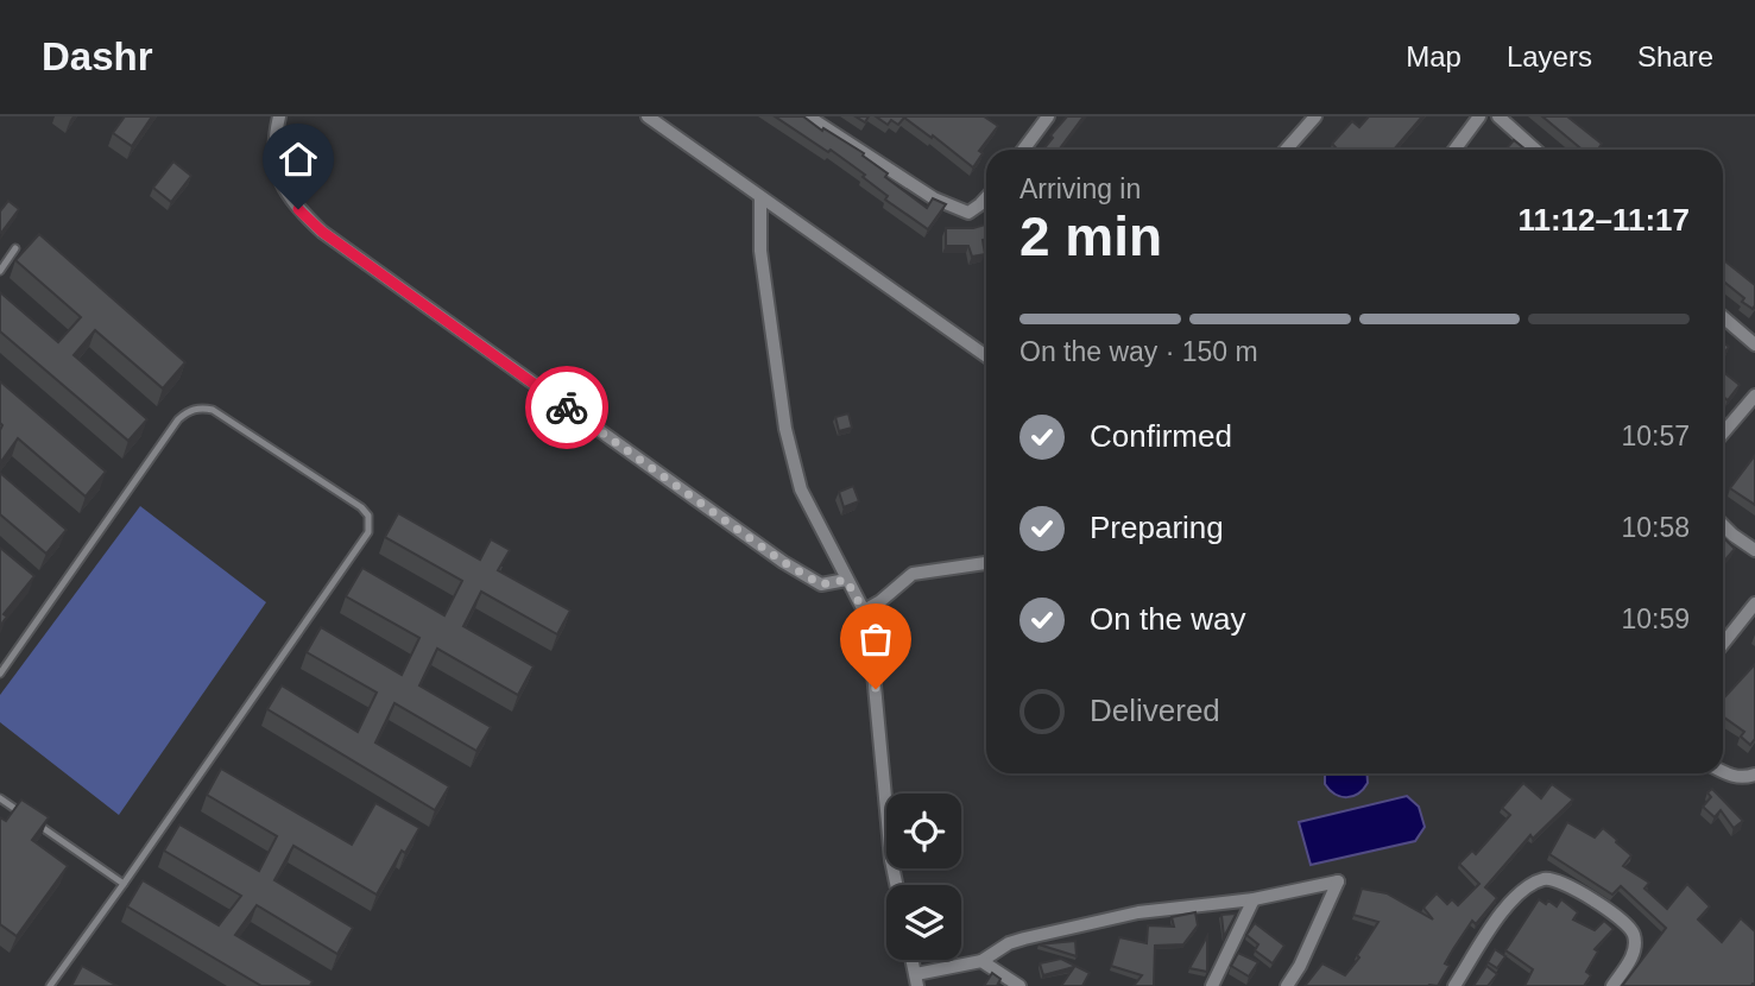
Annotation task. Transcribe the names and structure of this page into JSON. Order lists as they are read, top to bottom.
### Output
{
  "page": {
    "header": "Dashr",
    "nav": ["Map", "Layers", "Share"],
    "heading": ["2 min", "Arriving in", "11:12–11:17"],
    "bar": "On the way · 150 m",
    "list": [
      ["Confirmed", "10:57"],
      ["Preparing", "10:58"],
      ["On the way", "10:59"],
      "Delivered"
    ]
  }
}
